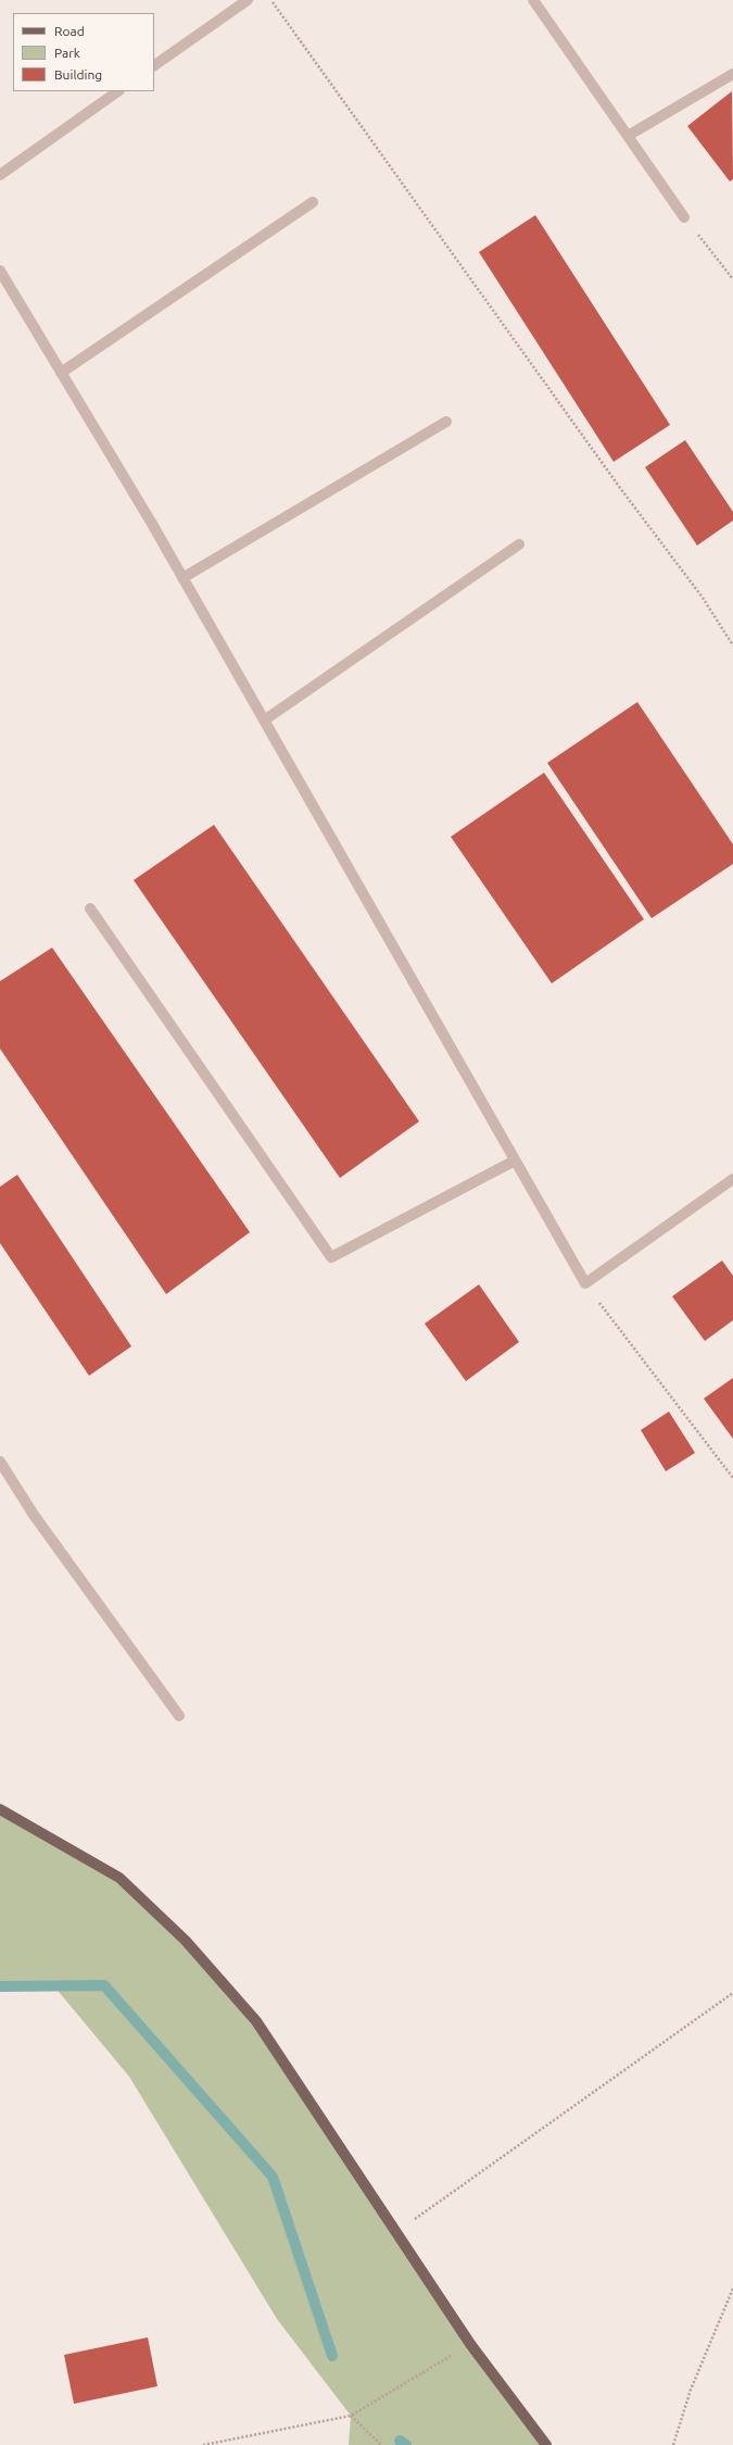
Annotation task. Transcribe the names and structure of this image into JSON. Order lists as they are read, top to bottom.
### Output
{
  "legend": ["Road", "Park", "Building"]
}
